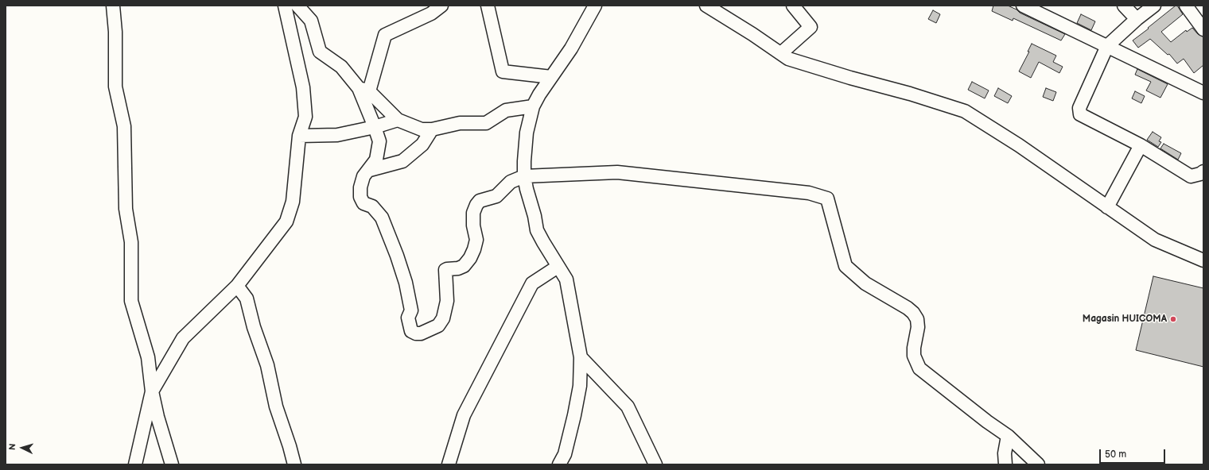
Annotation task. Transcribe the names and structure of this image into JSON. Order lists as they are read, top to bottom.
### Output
{
  "places": ["Magasin HUICOMA"],
  "scale_bar": "50 m",
  "north": "left"
}
